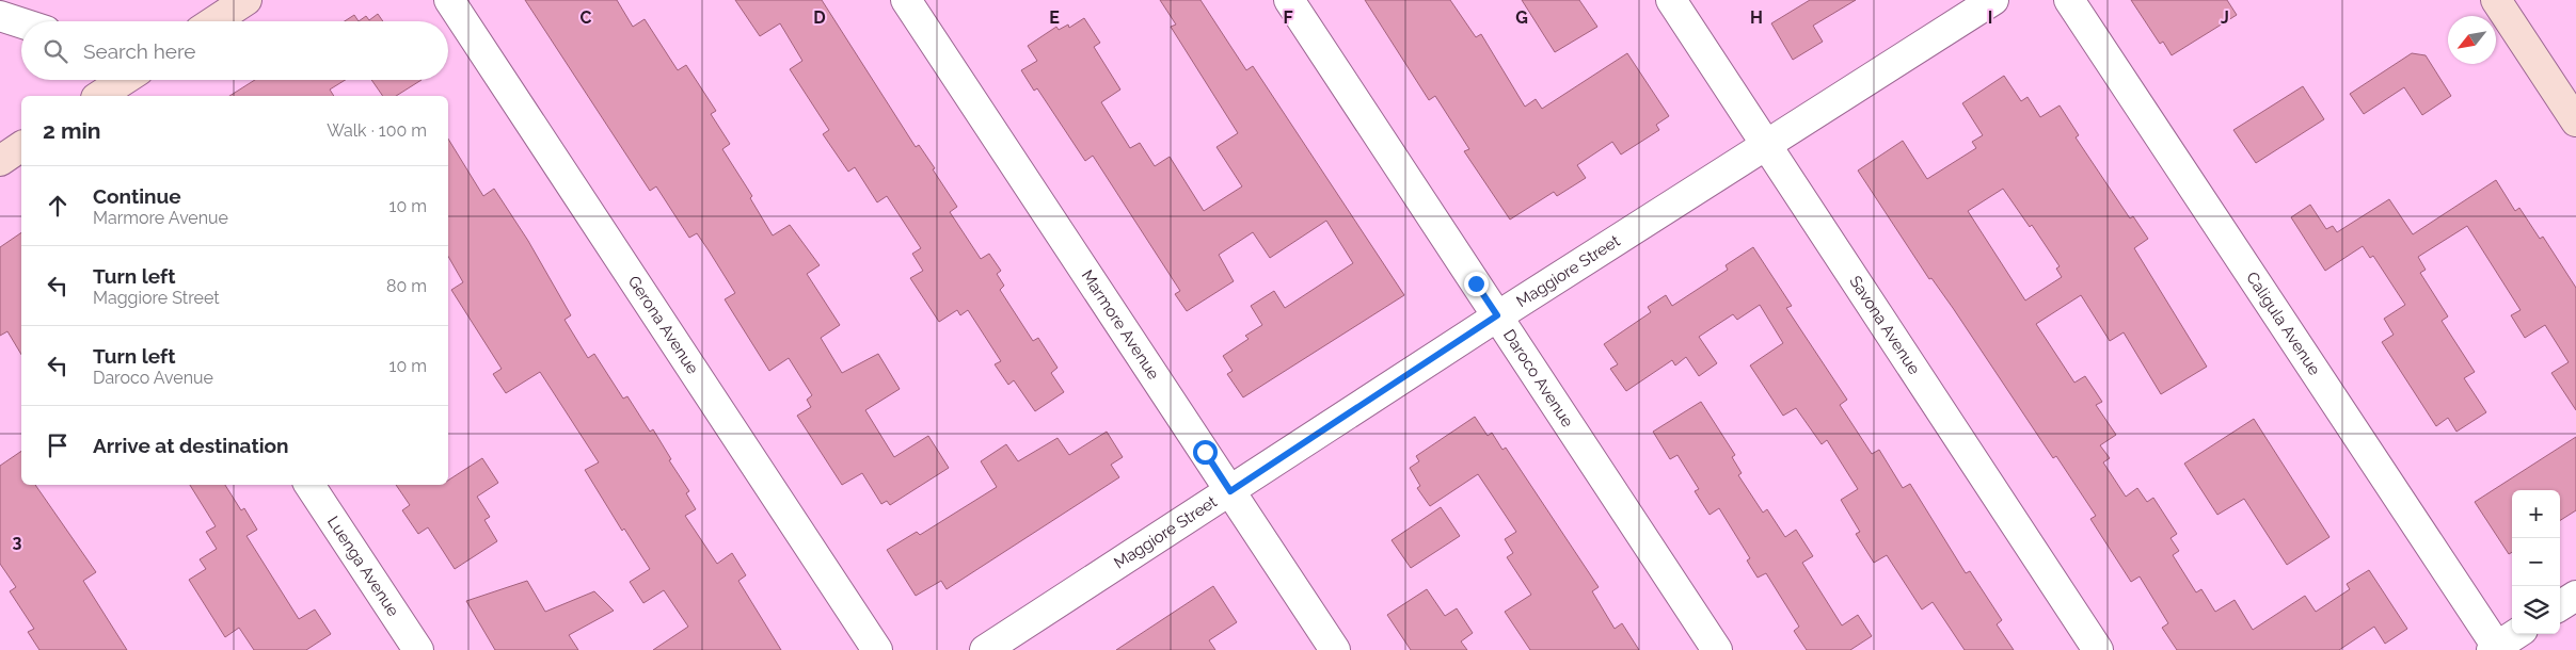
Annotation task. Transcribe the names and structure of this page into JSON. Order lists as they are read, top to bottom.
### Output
{
  "streets": {
    "street": [
      "Maggiore Street",
      "Caligula Avenue",
      "Gerona Avenue",
      "Marmore Avenue",
      "Savona Avenue",
      "Daroco Avenue",
      "Luenga Avenue"
    ]
  },
  "crossings": [
    ["Maggiore Street", "Marmore Avenue"],
    ["Maggiore Street", "Savona Avenue"],
    ["Maggiore Street", "Daroco Avenue"]
  ],
  "north": "bottom left",
  "page": {
    "search": "Search here",
    "heading": ["2 min", "Walk · 100 m"],
    "list": [
      ["Continue", "Marmore Avenue", "10 m"],
      ["Turn left", "Maggiore Street", "80 m"],
      ["Turn left", "Daroco Avenue", "10 m"],
      "Arrive at destination"
    ],
    "map_buttons": ["+", "−"]
  },
  "grid": {
    "columns": [
      "C",
      "D",
      "E",
      "F",
      "G",
      "H",
      "I",
      "J"
    ],
    "rows": ["3"]
  }
}
